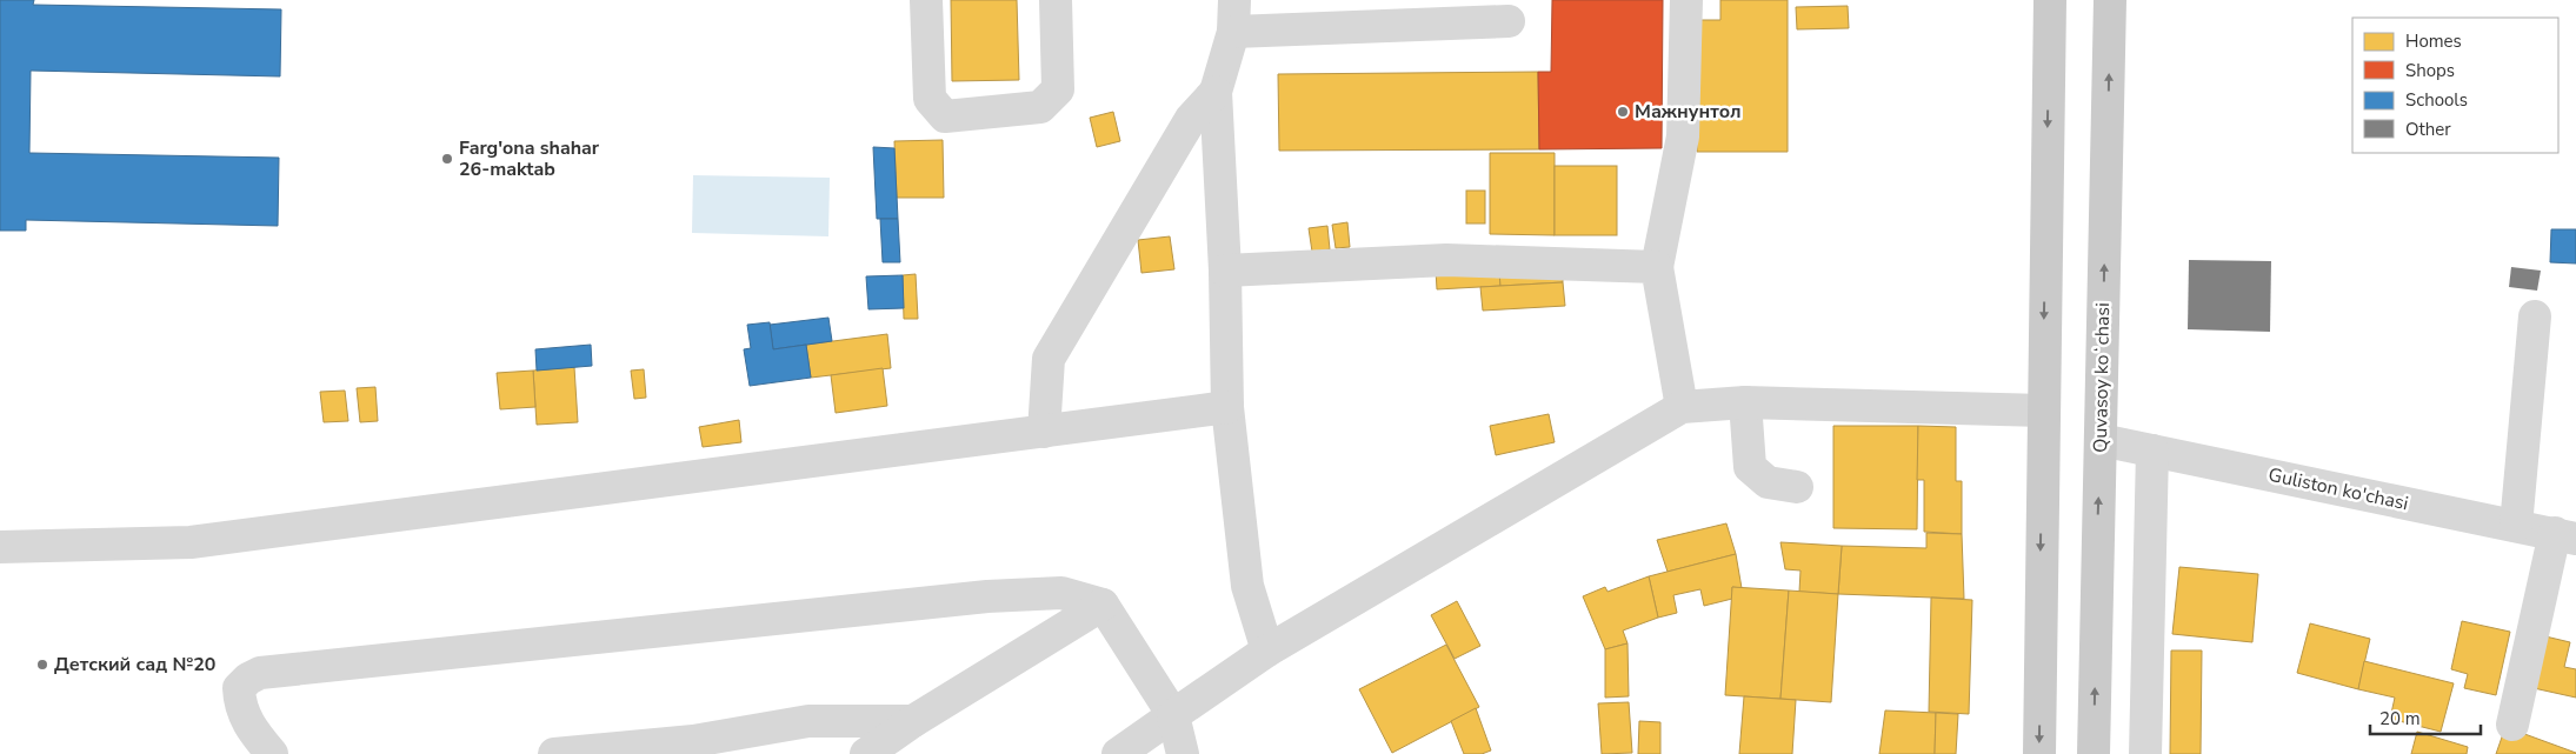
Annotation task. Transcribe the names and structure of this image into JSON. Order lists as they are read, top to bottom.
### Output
{
  "streets": {
    "main road": ["Quvasoy koʻchasi"],
    "street": ["Guliston ko'chasi"]
  },
  "crossings": [
    ["Quvasoy koʻchasi", "Guliston ko'chasi"]
  ],
  "places": ["Мажнунтол", "Farg'ona shahar 26-maktab", "Детский сад №20"],
  "legend": [
    "Homes",
    "Shops",
    "Schools",
    "Other"
  ],
  "scale_bar": "20 m"
}
